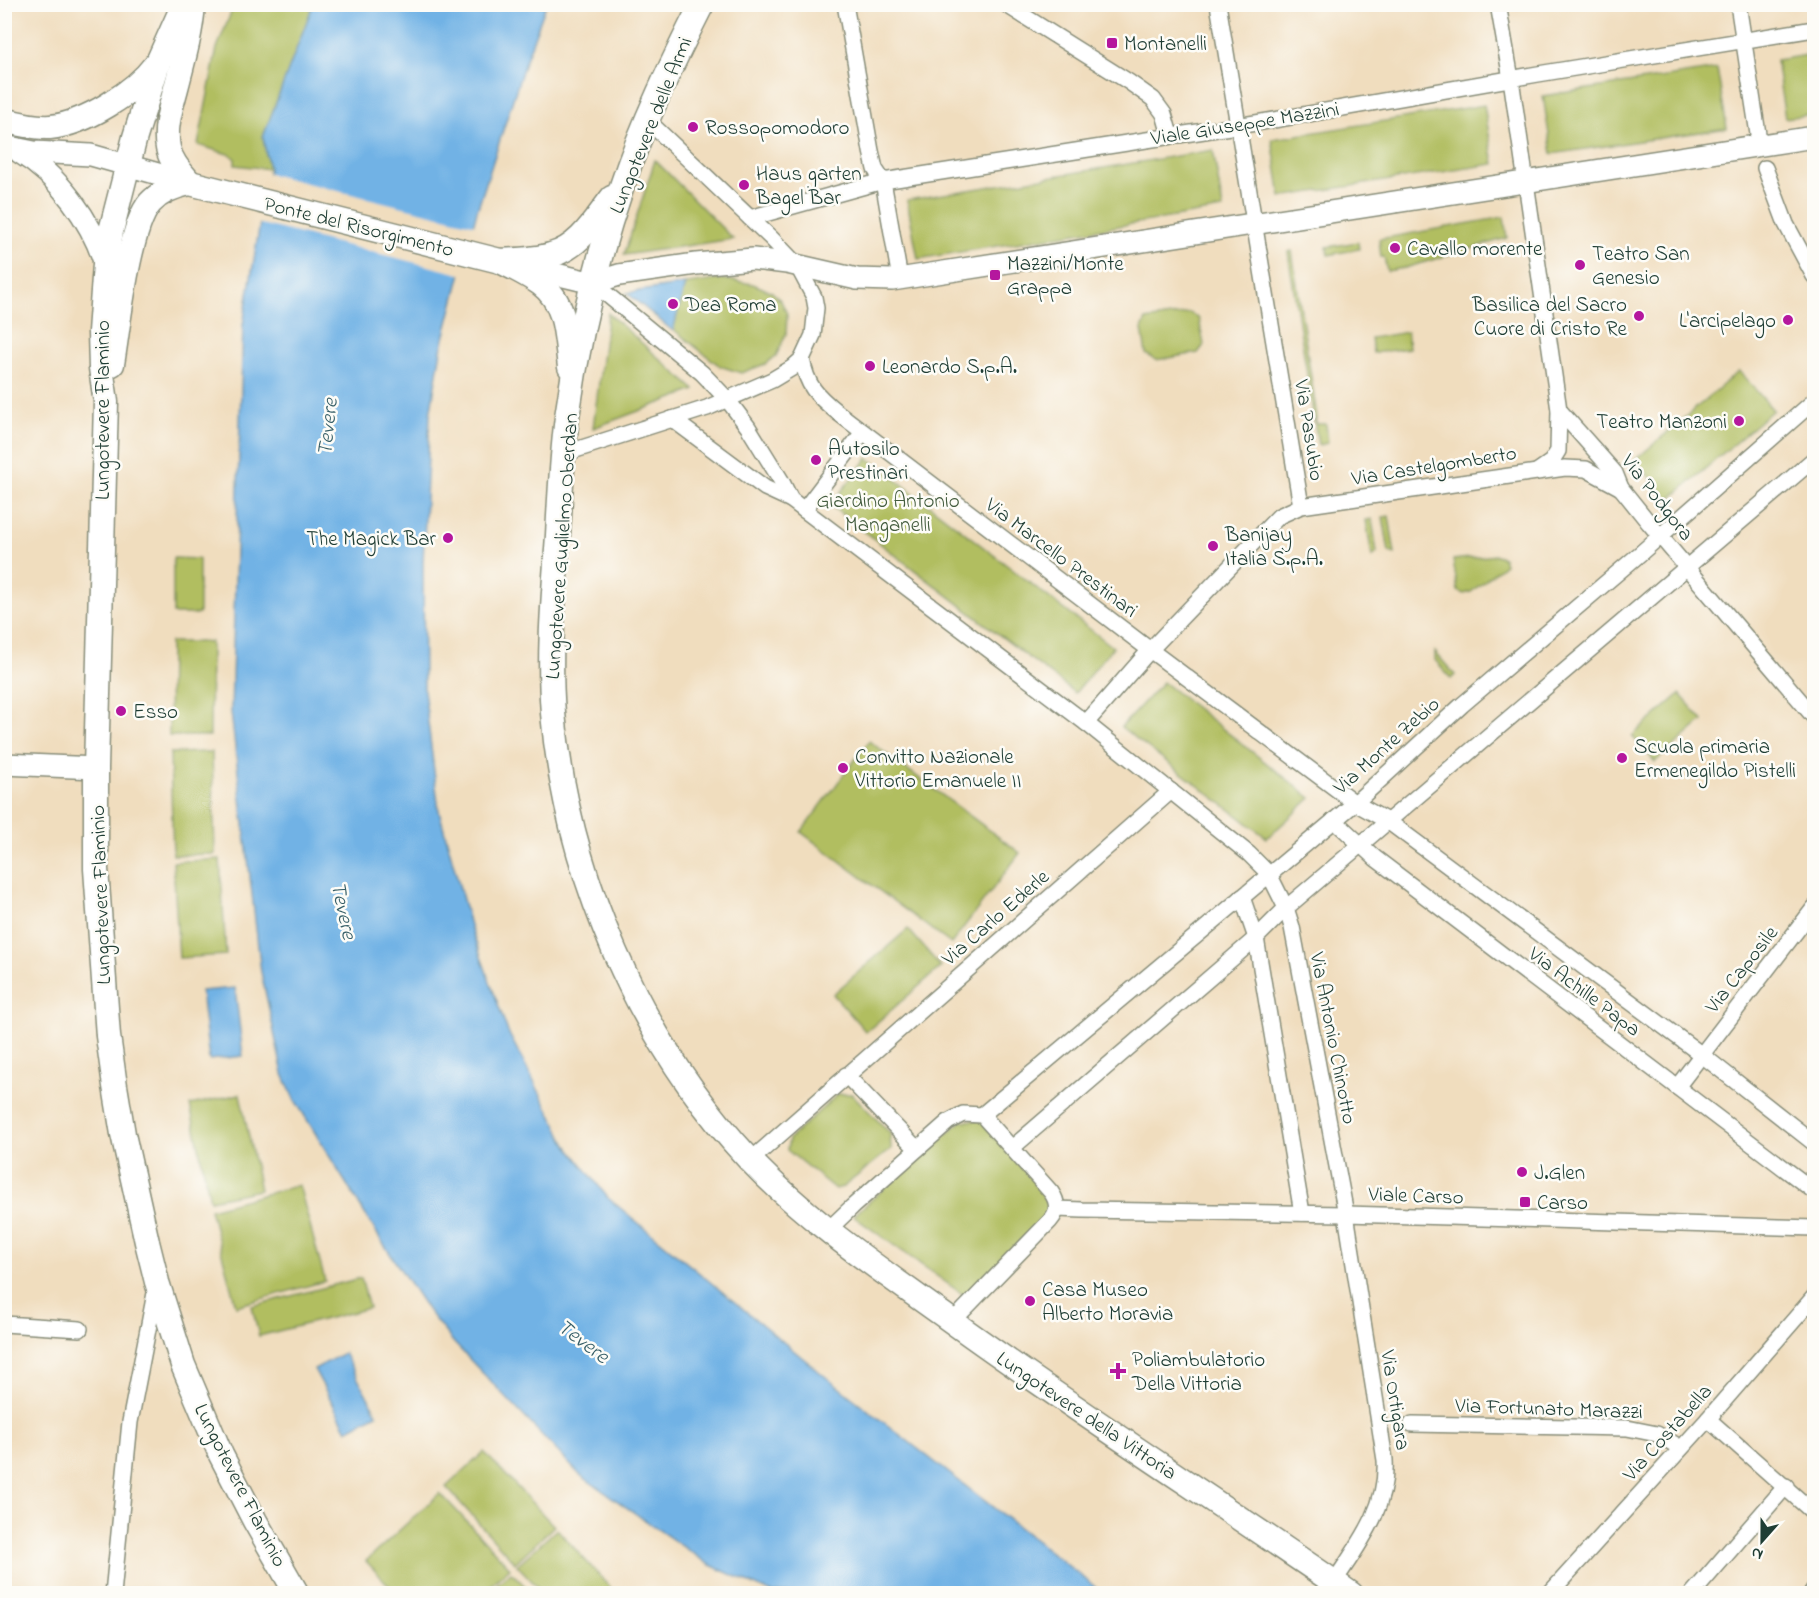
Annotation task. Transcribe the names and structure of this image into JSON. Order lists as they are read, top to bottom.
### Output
{
  "streets": {
    "main road": [
      "Lungotevere delle Armi",
      "Ponte del Risorgimento",
      "Lungotevere Flaminio",
      "Lungotevere Guglielmo Oberdan",
      "Lungotevere della Vittoria"
    ],
    "street": [
      "Viale Giuseppe Mazzini",
      "Via Pasubio",
      "Via Castelgomberto",
      "Via Podgora",
      "Via Marcello Prestinari",
      "Via Monte Zebio",
      "Via Carlo Ederle",
      "Via Caposile",
      "Via Achille Papa",
      "Via Antonio Chinotto",
      "Viale Carso",
      "Via Ortigara",
      "Via Fortunato Marazzi",
      "Via Costabella"
    ]
  },
  "crossings": [
    ["Viale Giuseppe Mazzini", "Via Pasubio"],
    ["Lungotevere delle Armi", "Ponte del Risorgimento"],
    ["Lungotevere delle Armi", "Lungotevere Guglielmo Oberdan"],
    ["Ponte del Risorgimento", "Lungotevere Flaminio"],
    ["Ponte del Risorgimento", "Lungotevere Guglielmo Oberdan"],
    ["Via Pasubio", "Via Castelgomberto"],
    ["Via Pasubio", "Via Marcello Prestinari"],
    ["Via Castelgomberto", "Via Podgora"],
    ["Via Podgora", "Via Monte Zebio"],
    ["Lungotevere Guglielmo Oberdan", "Via Carlo Ederle"],
    ["Lungotevere Guglielmo Oberdan", "Lungotevere della Vittoria"],
    ["Via Marcello Prestinari", "Via Monte Zebio"],
    ["Via Marcello Prestinari", "Via Achille Papa"],
    ["Via Monte Zebio", "Via Achille Papa"],
    ["Via Monte Zebio", "Via Antonio Chinotto"],
    ["Via Caposile", "Via Achille Papa"],
    ["Via Antonio Chinotto", "Viale Carso"],
    ["Via Antonio Chinotto", "Via Ortigara"],
    ["Viale Carso", "Via Ortigara"],
    ["Via Ortigara", "Lungotevere della Vittoria"],
    ["Via Fortunato Marazzi", "Via Costabella"]
  ],
  "water": ["Tevere"],
  "parks": ["Giardino Antonio Manganelli"],
  "places": {
    "transit": ["Montanelli", "Mazzini/Monte Grappa", "Carso"],
    "other": [
      "Rossopomodoro",
      "Haus garten Bagel Bar",
      "Cavallo morente",
      "Teatro San Genesio",
      "Dea Roma",
      "Basilica del Sacro Cuore di Cristo Re",
      "L'arcipelago",
      "Leonardo S.p.A.",
      "Teatro Manzoni",
      "Autosilo Prestinari",
      "The Magick Bar",
      "Banijay Italia S.p.A.",
      "Esso",
      "Scuola primaria Ermenegildo Pistelli",
      "Convitto Nazionale Vittorio Emanuele II",
      "J.Glen",
      "Casa Museo Alberto Moravia"
    ],
    "health": ["Poliambulatorio Della Vittoria"]
  },
  "north": "bottom"
}
